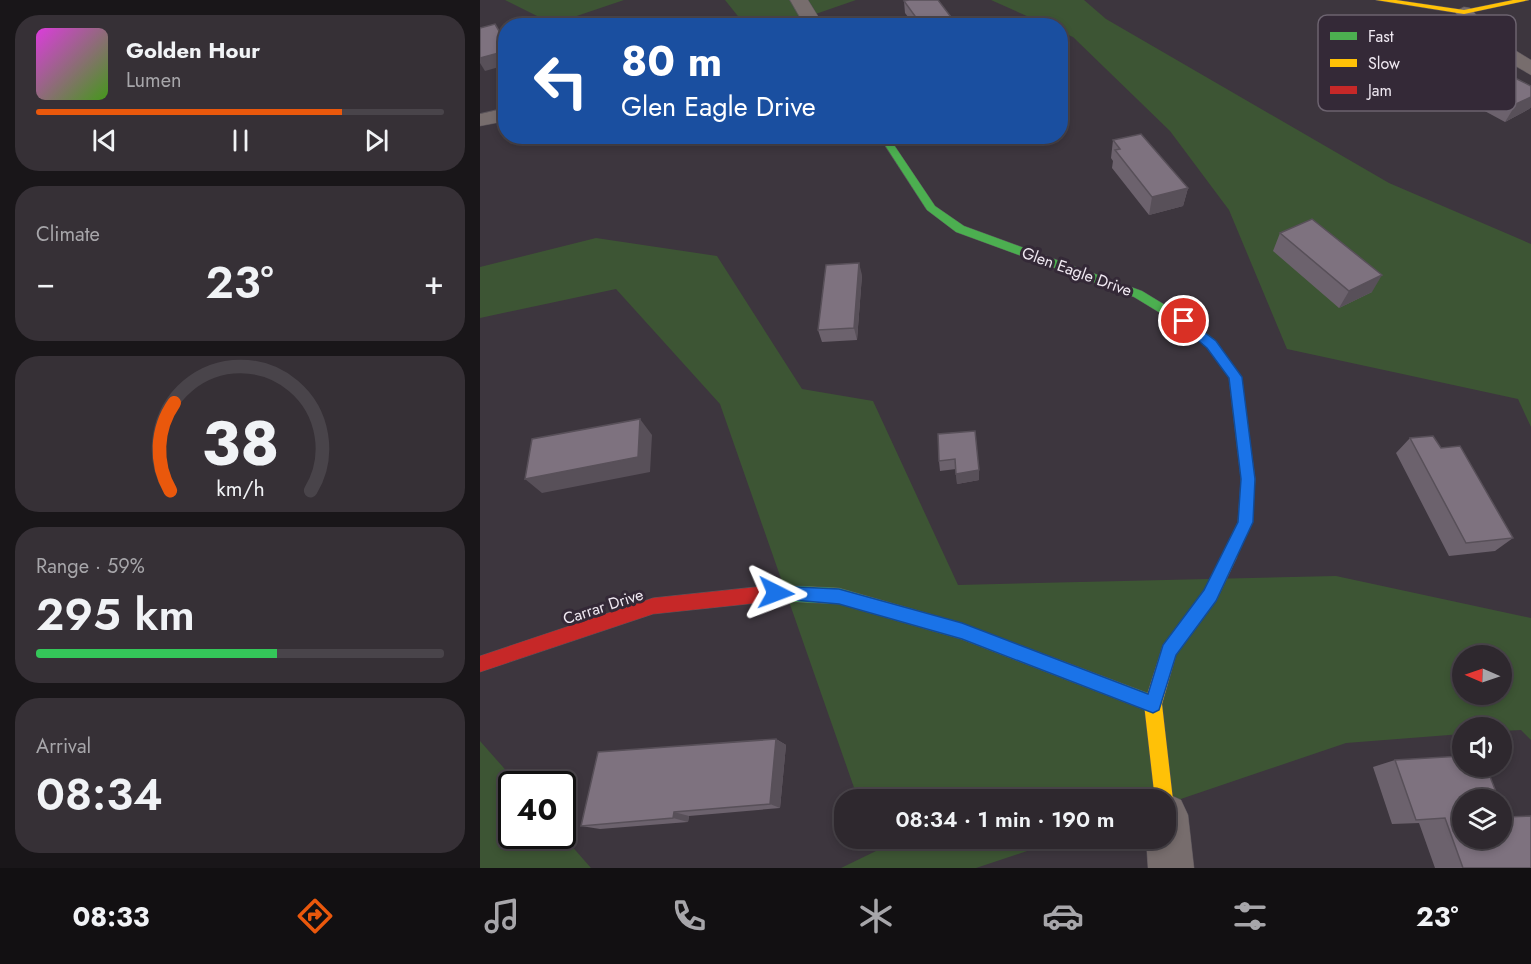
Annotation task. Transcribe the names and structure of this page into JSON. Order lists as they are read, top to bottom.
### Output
{
  "streets": {
    "street": ["Glen Eagle Drive", "Carrar Drive"]
  },
  "crossings": [
    ["Glen Eagle Drive", "Carrar Drive"]
  ],
  "legend": ["Fast", "Slow", "Jam"],
  "north": "left",
  "page": {
    "turn": ["80 m", "Glen Eagle Drive"],
    "song": ["Golden Hour", "Lumen"],
    "tile": [
      "Climate",
      ["Range · 59%", "295 km"],
      ["Arrival", "08:34"]
    ],
    "heat": ["−", "23°", "+"],
    "limit": "40",
    "trip": "08:34 · 1 min · 190 m",
    "tabs": ["08:33", "23°"],
    "gauge": ["38", "km/h"]
  }
}
